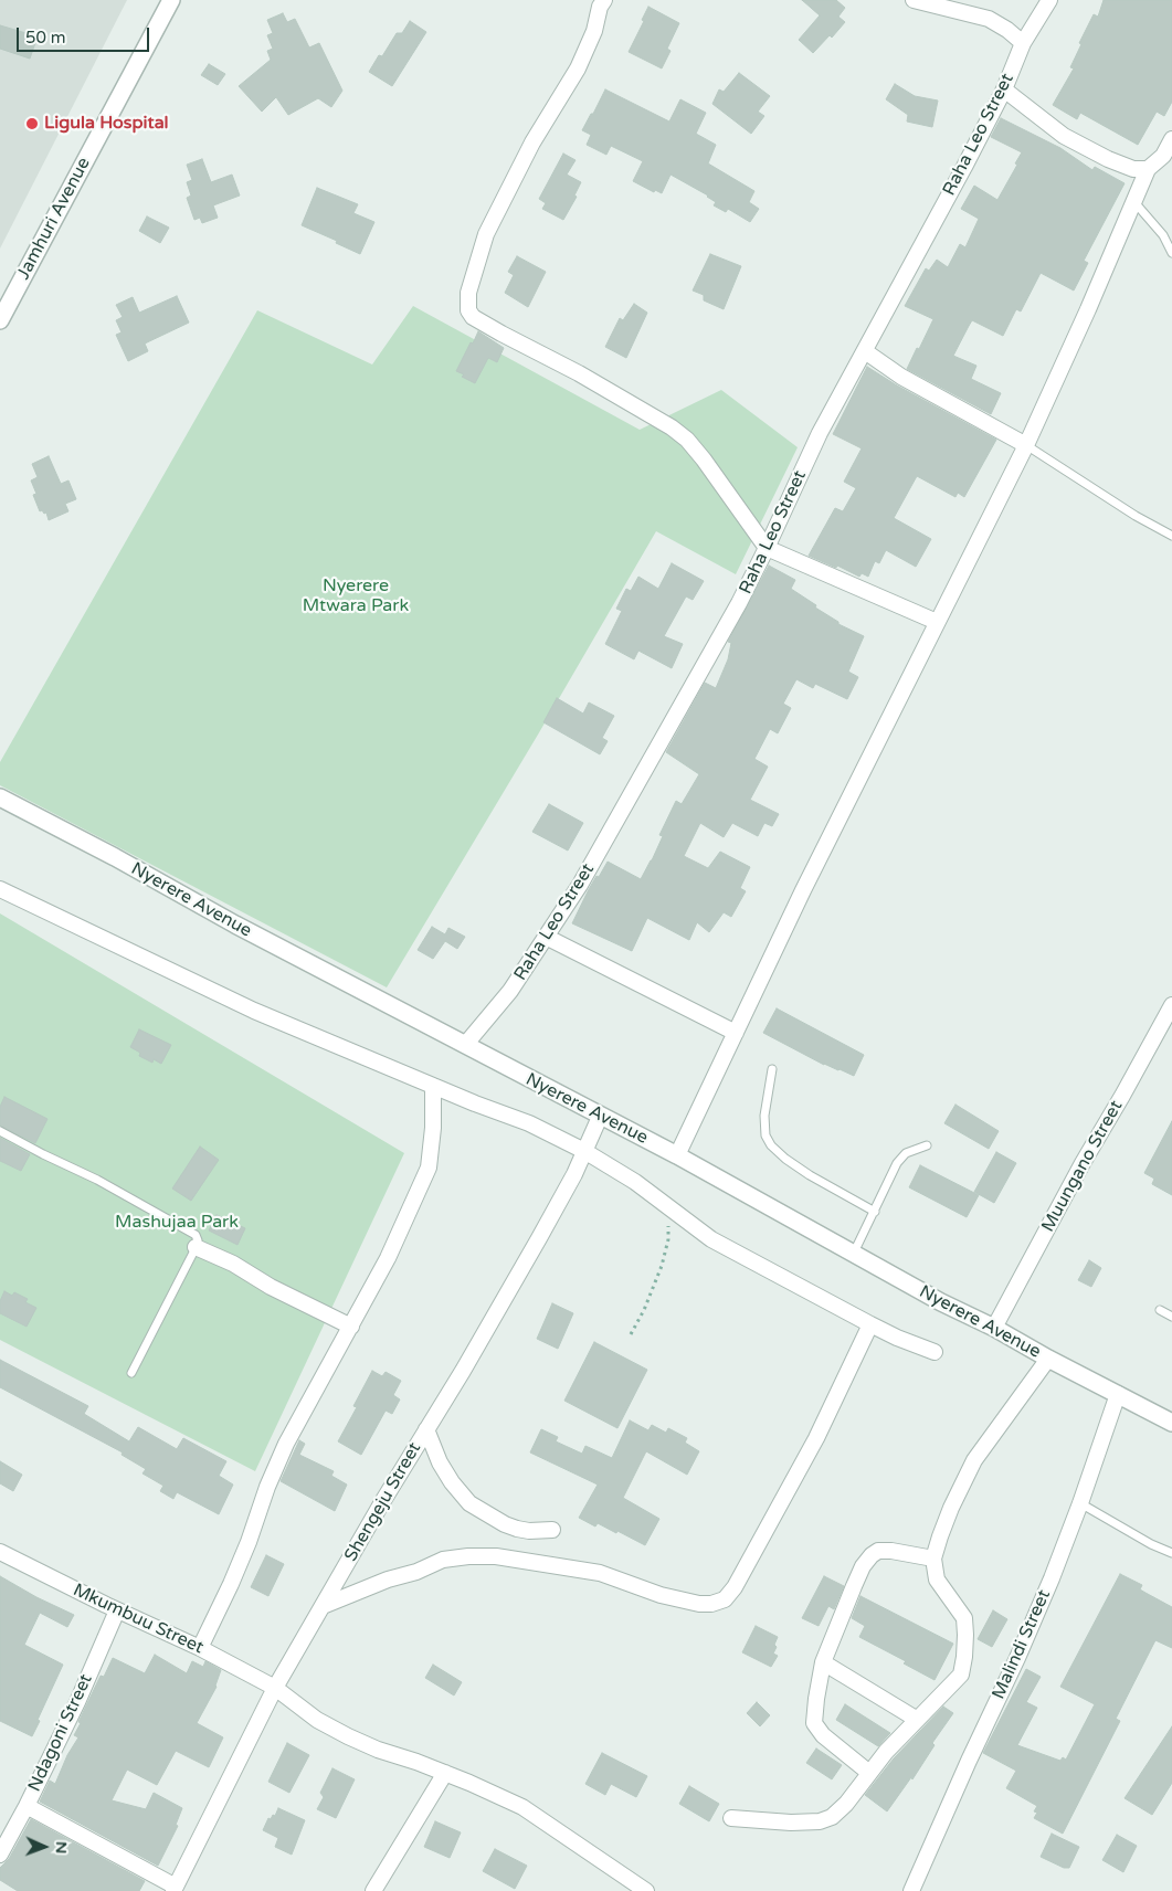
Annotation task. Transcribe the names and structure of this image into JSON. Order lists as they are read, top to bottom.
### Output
{
  "streets": {
    "street": [
      "Raha Leo Street",
      "Jamhuri Avenue",
      "Nyerere Avenue",
      "Muungano Street",
      "Shengeju Street",
      "Mkumbuu Street",
      "Malindi Street",
      "Ndagoni Street"
    ]
  },
  "crossings": [
    ["Raha Leo Street", "Nyerere Avenue"],
    ["Nyerere Avenue", "Muungano Street"],
    ["Nyerere Avenue", "Shengeju Street"],
    ["Nyerere Avenue", "Malindi Street"],
    ["Shengeju Street", "Mkumbuu Street"],
    ["Mkumbuu Street", "Ndagoni Street"]
  ],
  "parks": ["Nyerere Mtwara Park", "Mashujaa Park"],
  "places": ["Ligula Hospital"],
  "scale_bar": "50 m",
  "north": "right"
}
